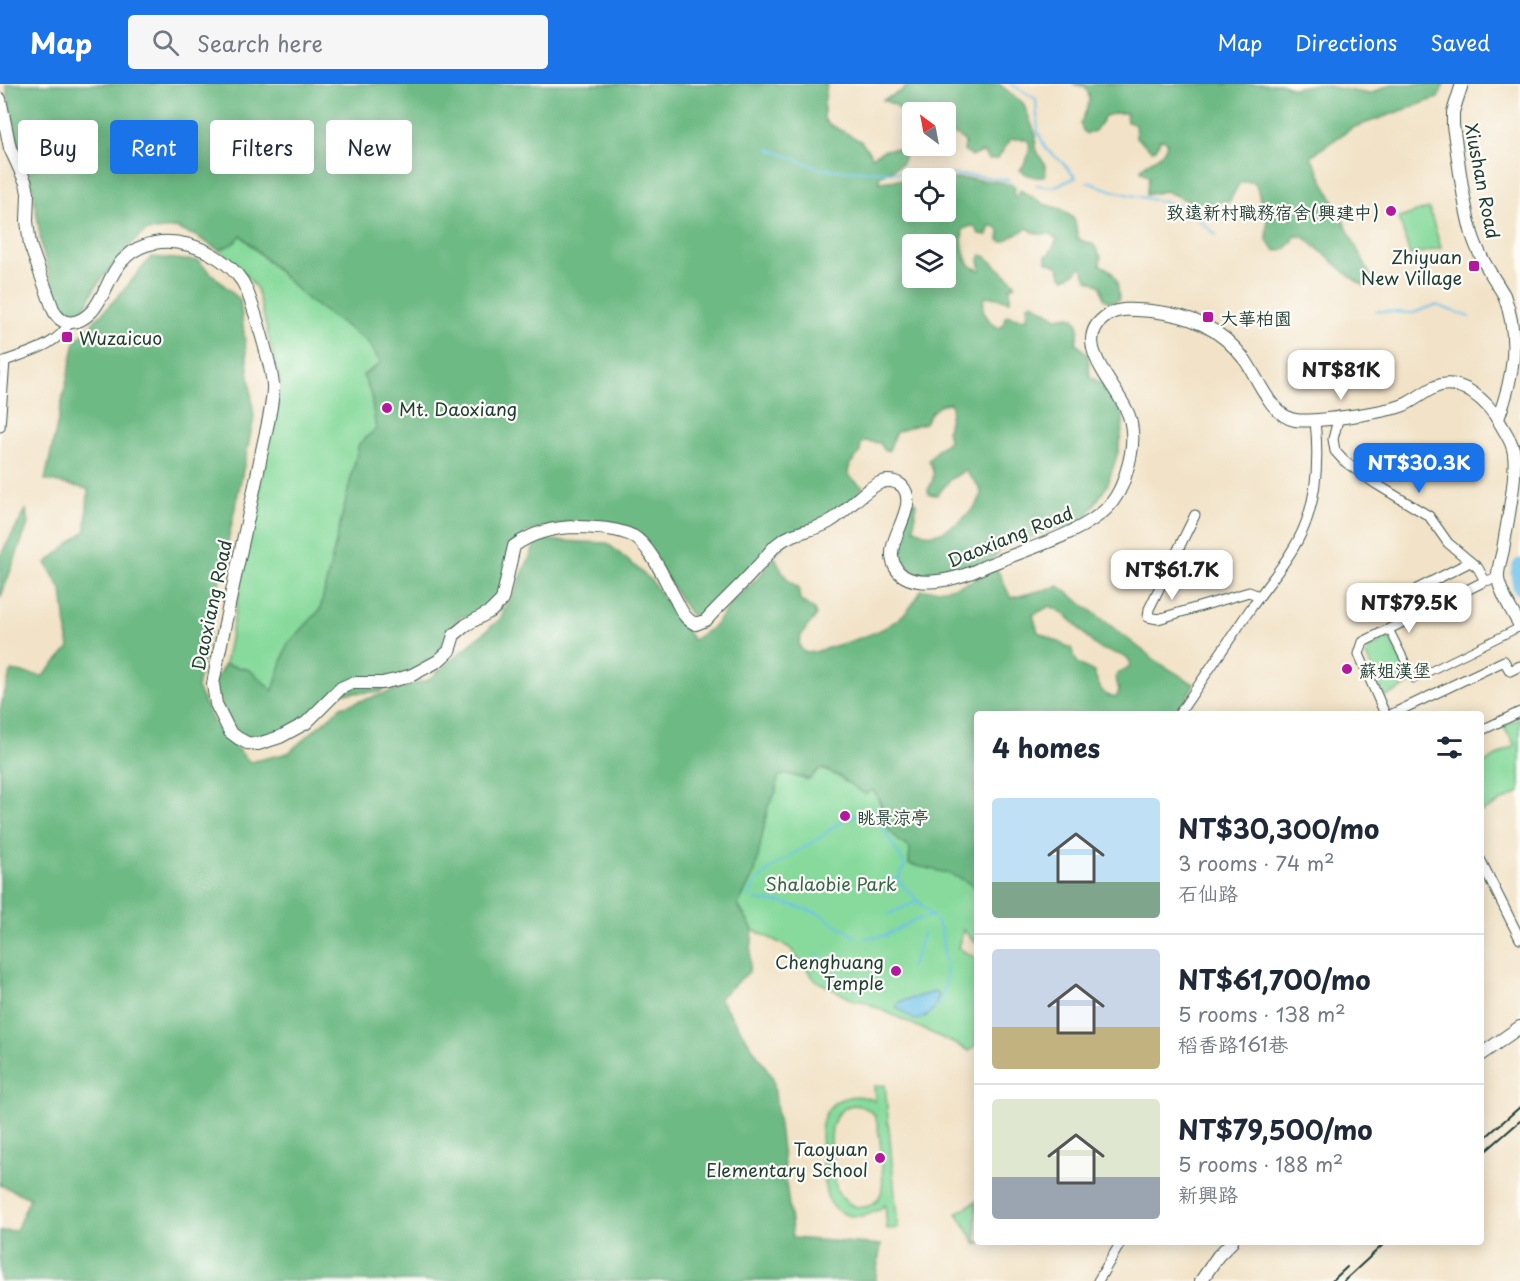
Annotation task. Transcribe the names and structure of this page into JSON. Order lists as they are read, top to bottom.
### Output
{
  "streets": {
    "street": ["Xiushan Road", "Daoxiang Road"]
  },
  "crossings": [
    ["Xiushan Road", "Daoxiang Road"]
  ],
  "parks": ["Shalaobie Park"],
  "places": {
    "other": [
      "致遠新村職務宿舍(興建中)",
      "Mt. Daoxiang",
      "蘇姐漢堡",
      "眺景涼亭",
      "Chenghuang Temple",
      "Taoyuan Elementary School"
    ],
    "transit": ["Zhiyuan New Village", "大華柏園", "Wuzaicuo"]
  },
  "north": "top left",
  "page": {
    "header": "Map",
    "search": "Search here",
    "nav": ["Map", "Directions", "Saved"],
    "chip": [
      "Buy",
      "Rent",
      "Filters",
      "New"
    ],
    "price": [
      "NT$81K",
      "NT$30.3K",
      "NT$61.7K",
      "NT$79.5K"
    ],
    "heading": "4 homes",
    "list": [
      {
        "name": "NT$30,300/mo",
        "note": "3 rooms · 74 m² · 石仙路"
      },
      {
        "name": "NT$61,700/mo",
        "note": "5 rooms · 138 m² · 稻香路161巷"
      },
      {
        "name": "NT$79,500/mo",
        "note": "5 rooms · 188 m² · 新興路"
      }
    ]
  }
}
